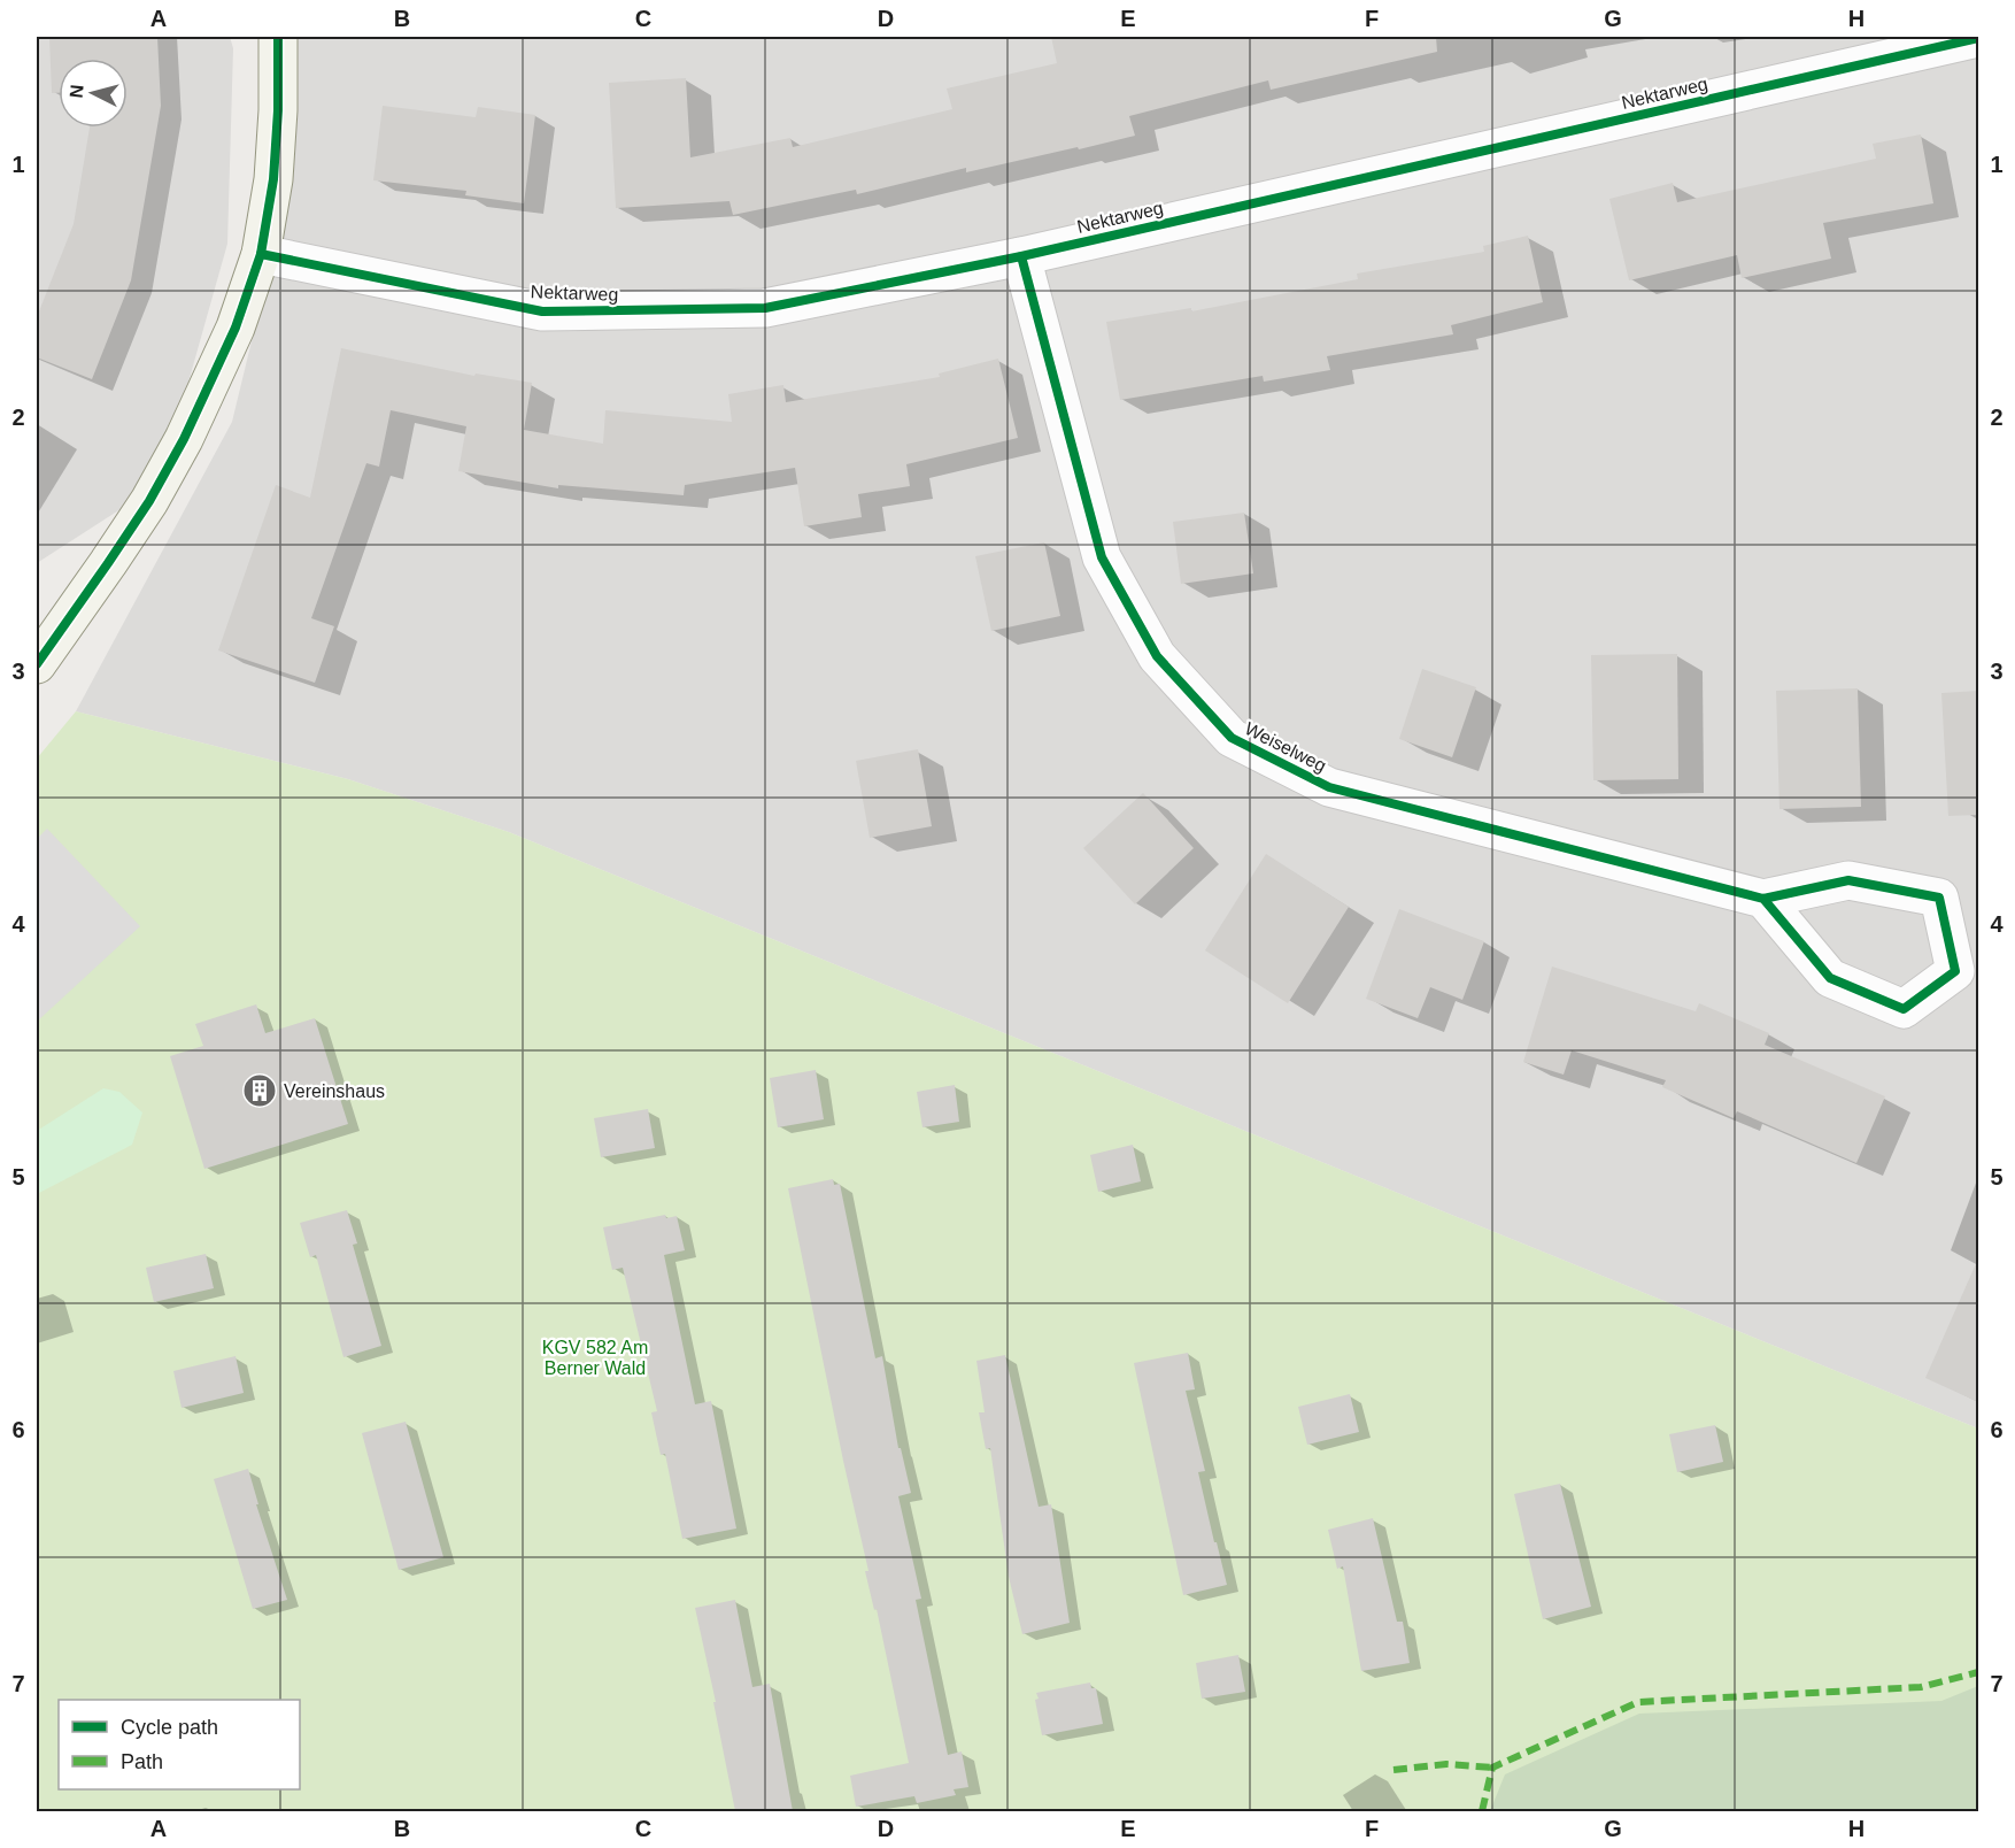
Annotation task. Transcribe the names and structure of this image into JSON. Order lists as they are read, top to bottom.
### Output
{
  "streets": {
    "street": ["Nektarweg", "Weiselweg"]
  },
  "crossings": [
    ["Nektarweg", "Weiselweg"]
  ],
  "parks": ["KGV 582 Am Berner Wald"],
  "places": {
    "building": ["Vereinshaus"]
  },
  "legend": ["Cycle path", "Path"],
  "north": "left",
  "grid": {
    "columns": [
      "A",
      "B",
      "C",
      "D",
      "E",
      "F",
      "G",
      "H"
    ],
    "rows": [
      "1",
      "2",
      "3",
      "4",
      "5",
      "6",
      "7"
    ]
  }
}
